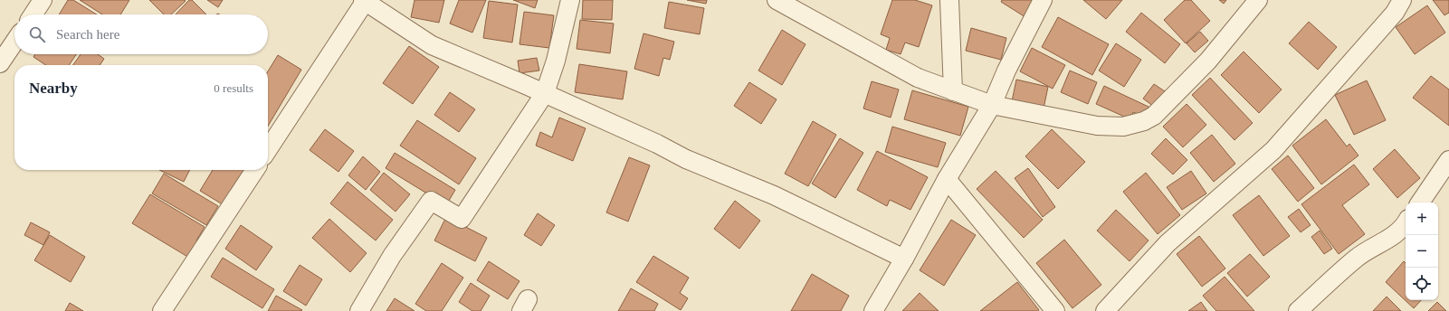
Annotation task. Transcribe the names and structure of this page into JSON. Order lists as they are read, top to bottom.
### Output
{
  "page": {
    "search": "Search here",
    "heading": ["Nearby", "0 results"],
    "map_buttons": ["+", "−"]
  }
}
